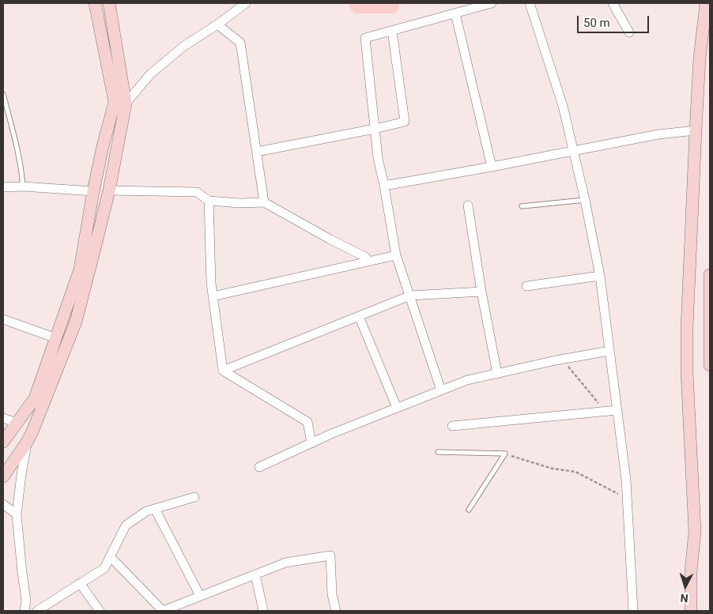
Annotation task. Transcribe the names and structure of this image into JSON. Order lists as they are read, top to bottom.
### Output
{
  "scale_bar": "50 m",
  "north": "bottom"
}
